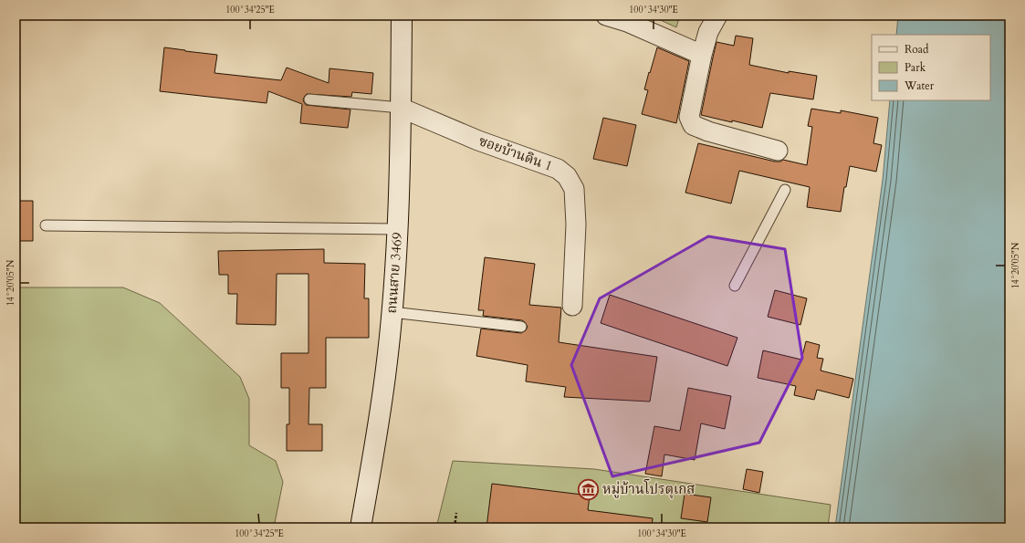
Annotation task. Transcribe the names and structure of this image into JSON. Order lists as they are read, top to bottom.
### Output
{
  "streets": {
    "street": ["ซอยบ้านดิน 1", "ถนนสาย 3469"]
  },
  "crossings": [
    ["ซอยบ้านดิน 1", "ถนนสาย 3469"]
  ],
  "places": {
    "museum": ["หมู่บ้านโปรตุเกส"]
  },
  "legend": ["Road", "Park", "Water"],
  "coordinates": ["100°34'25\"E", "100°34'30\"E", "14°20'05\"N"]
}
